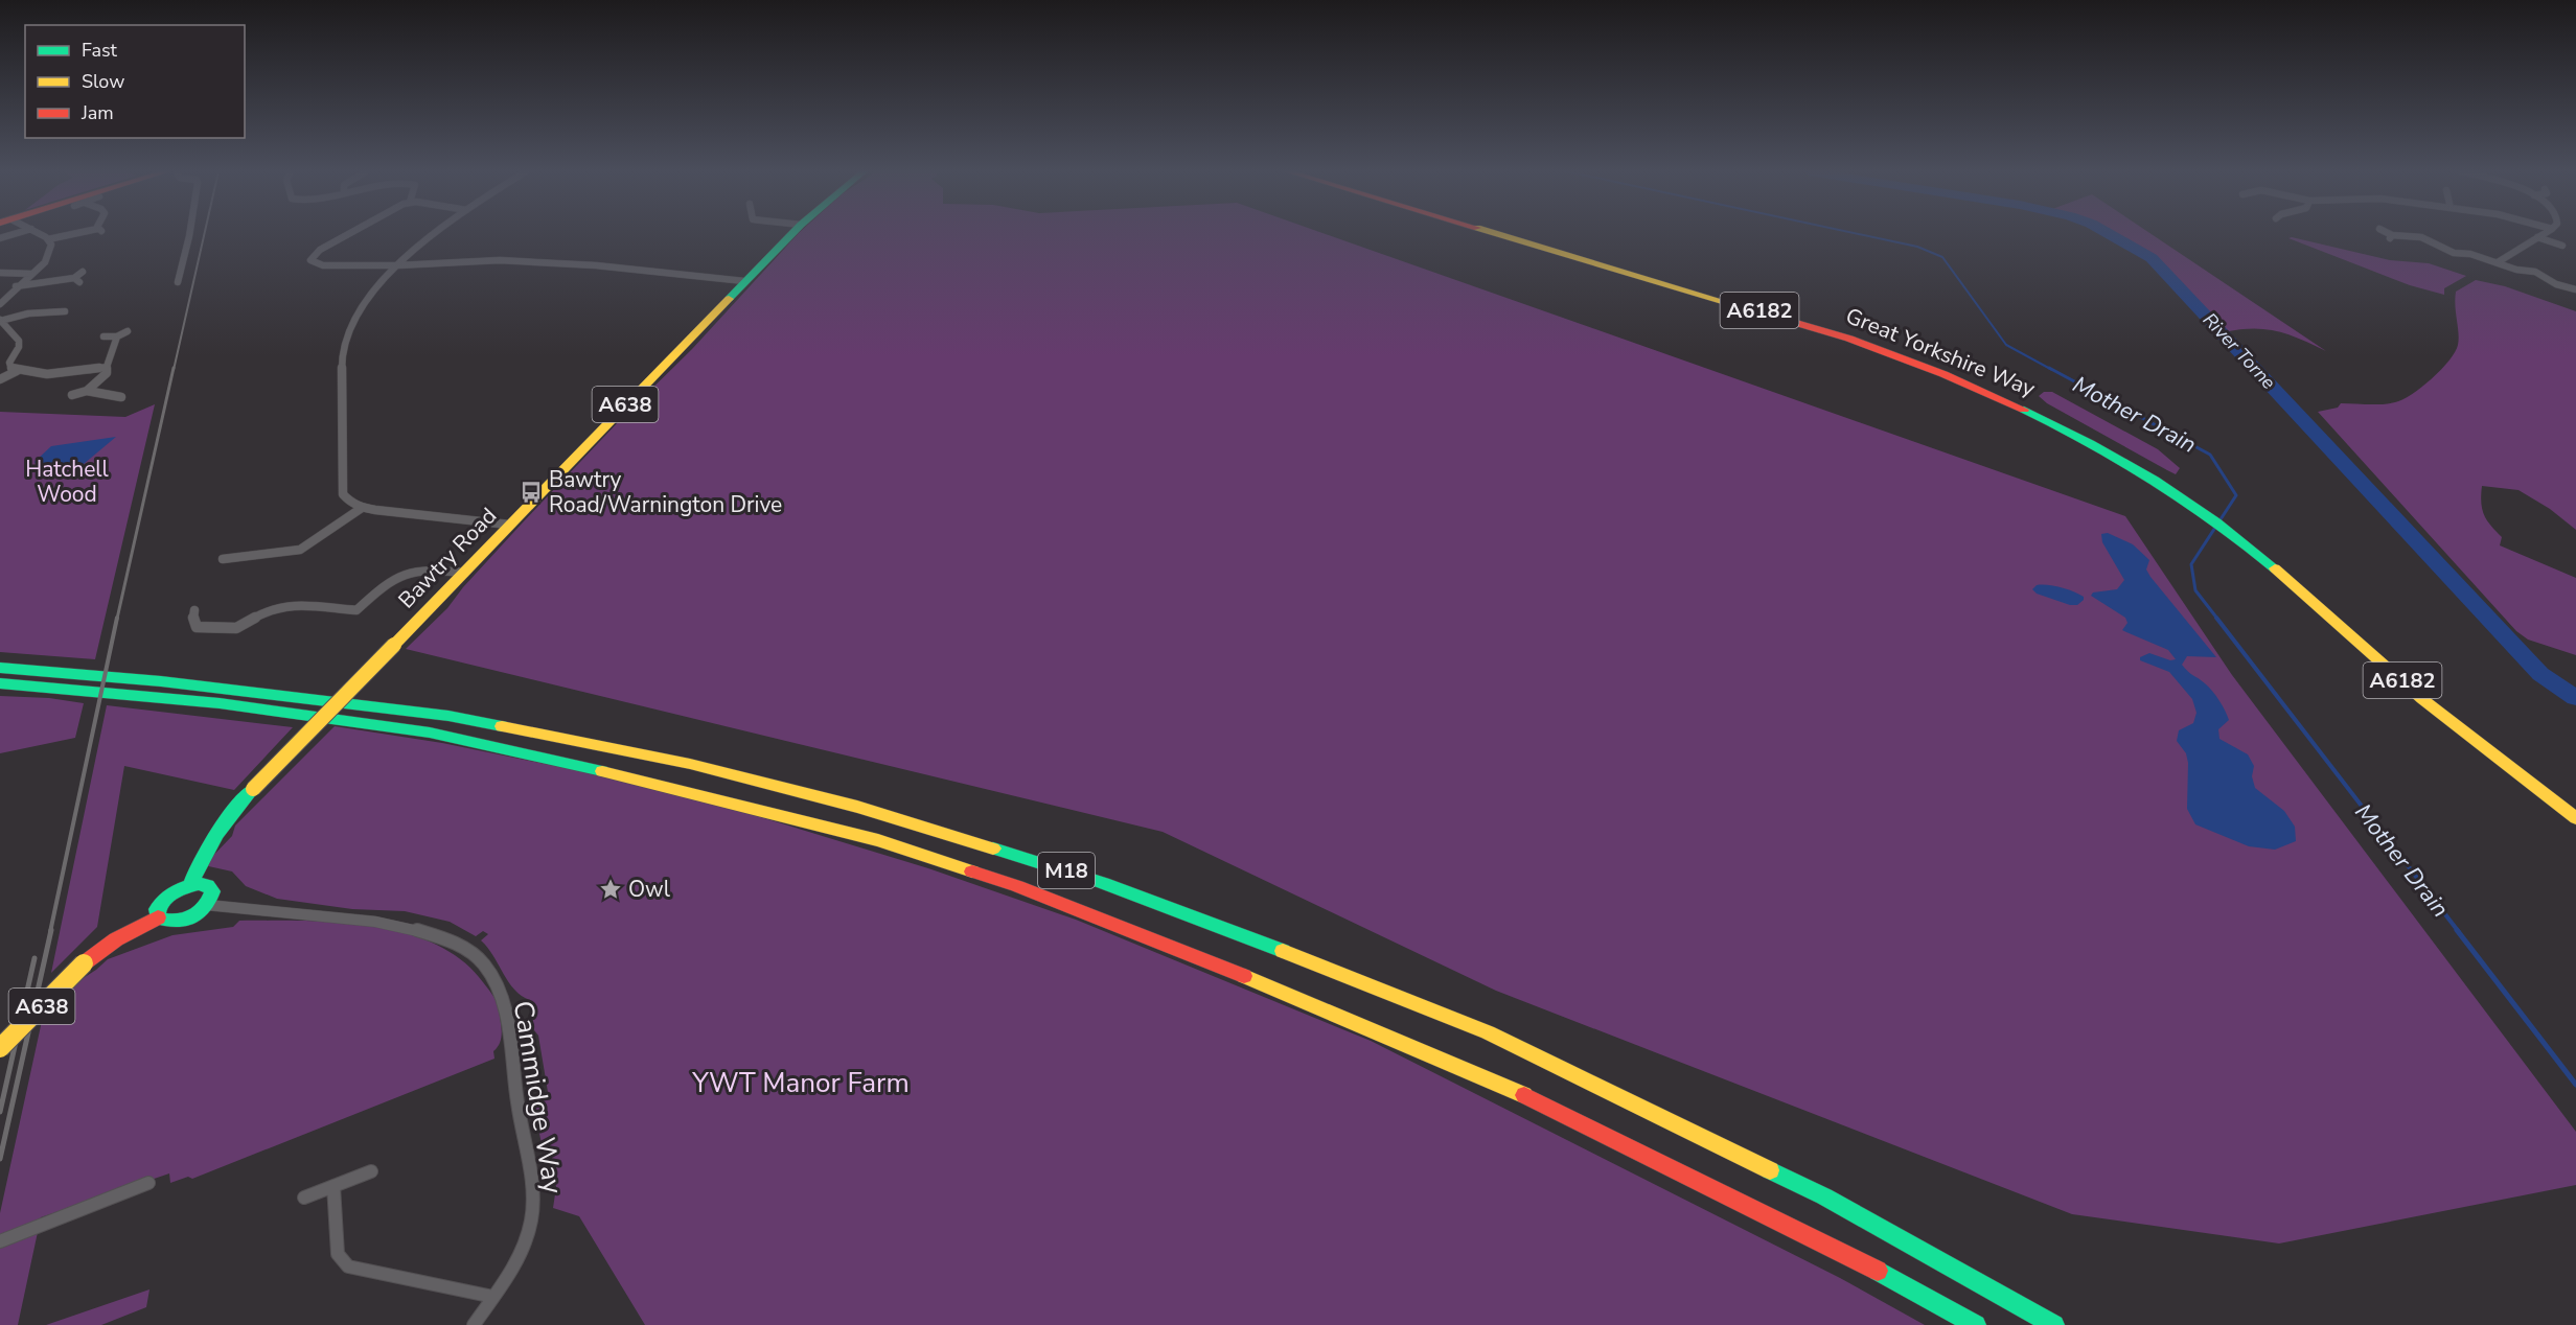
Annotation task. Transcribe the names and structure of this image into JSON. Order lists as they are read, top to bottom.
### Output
{
  "streets": {
    "main road": [
      "A6182",
      "Great Yorkshire Way",
      "A638",
      "Bawtry Road",
      "M18"
    ],
    "street": ["Cammidge Way"]
  },
  "crossings": [
    ["A638", "Cammidge Way"]
  ],
  "water": ["River Torne", "Mother Drain"],
  "parks": ["Hatchell Wood", "YWT Manor Farm"],
  "places": {
    "bus stop": ["Bawtry Road/Warnington Drive"],
    "place": ["Owl"]
  },
  "legend": ["Fast", "Slow", "Jam"]
}
